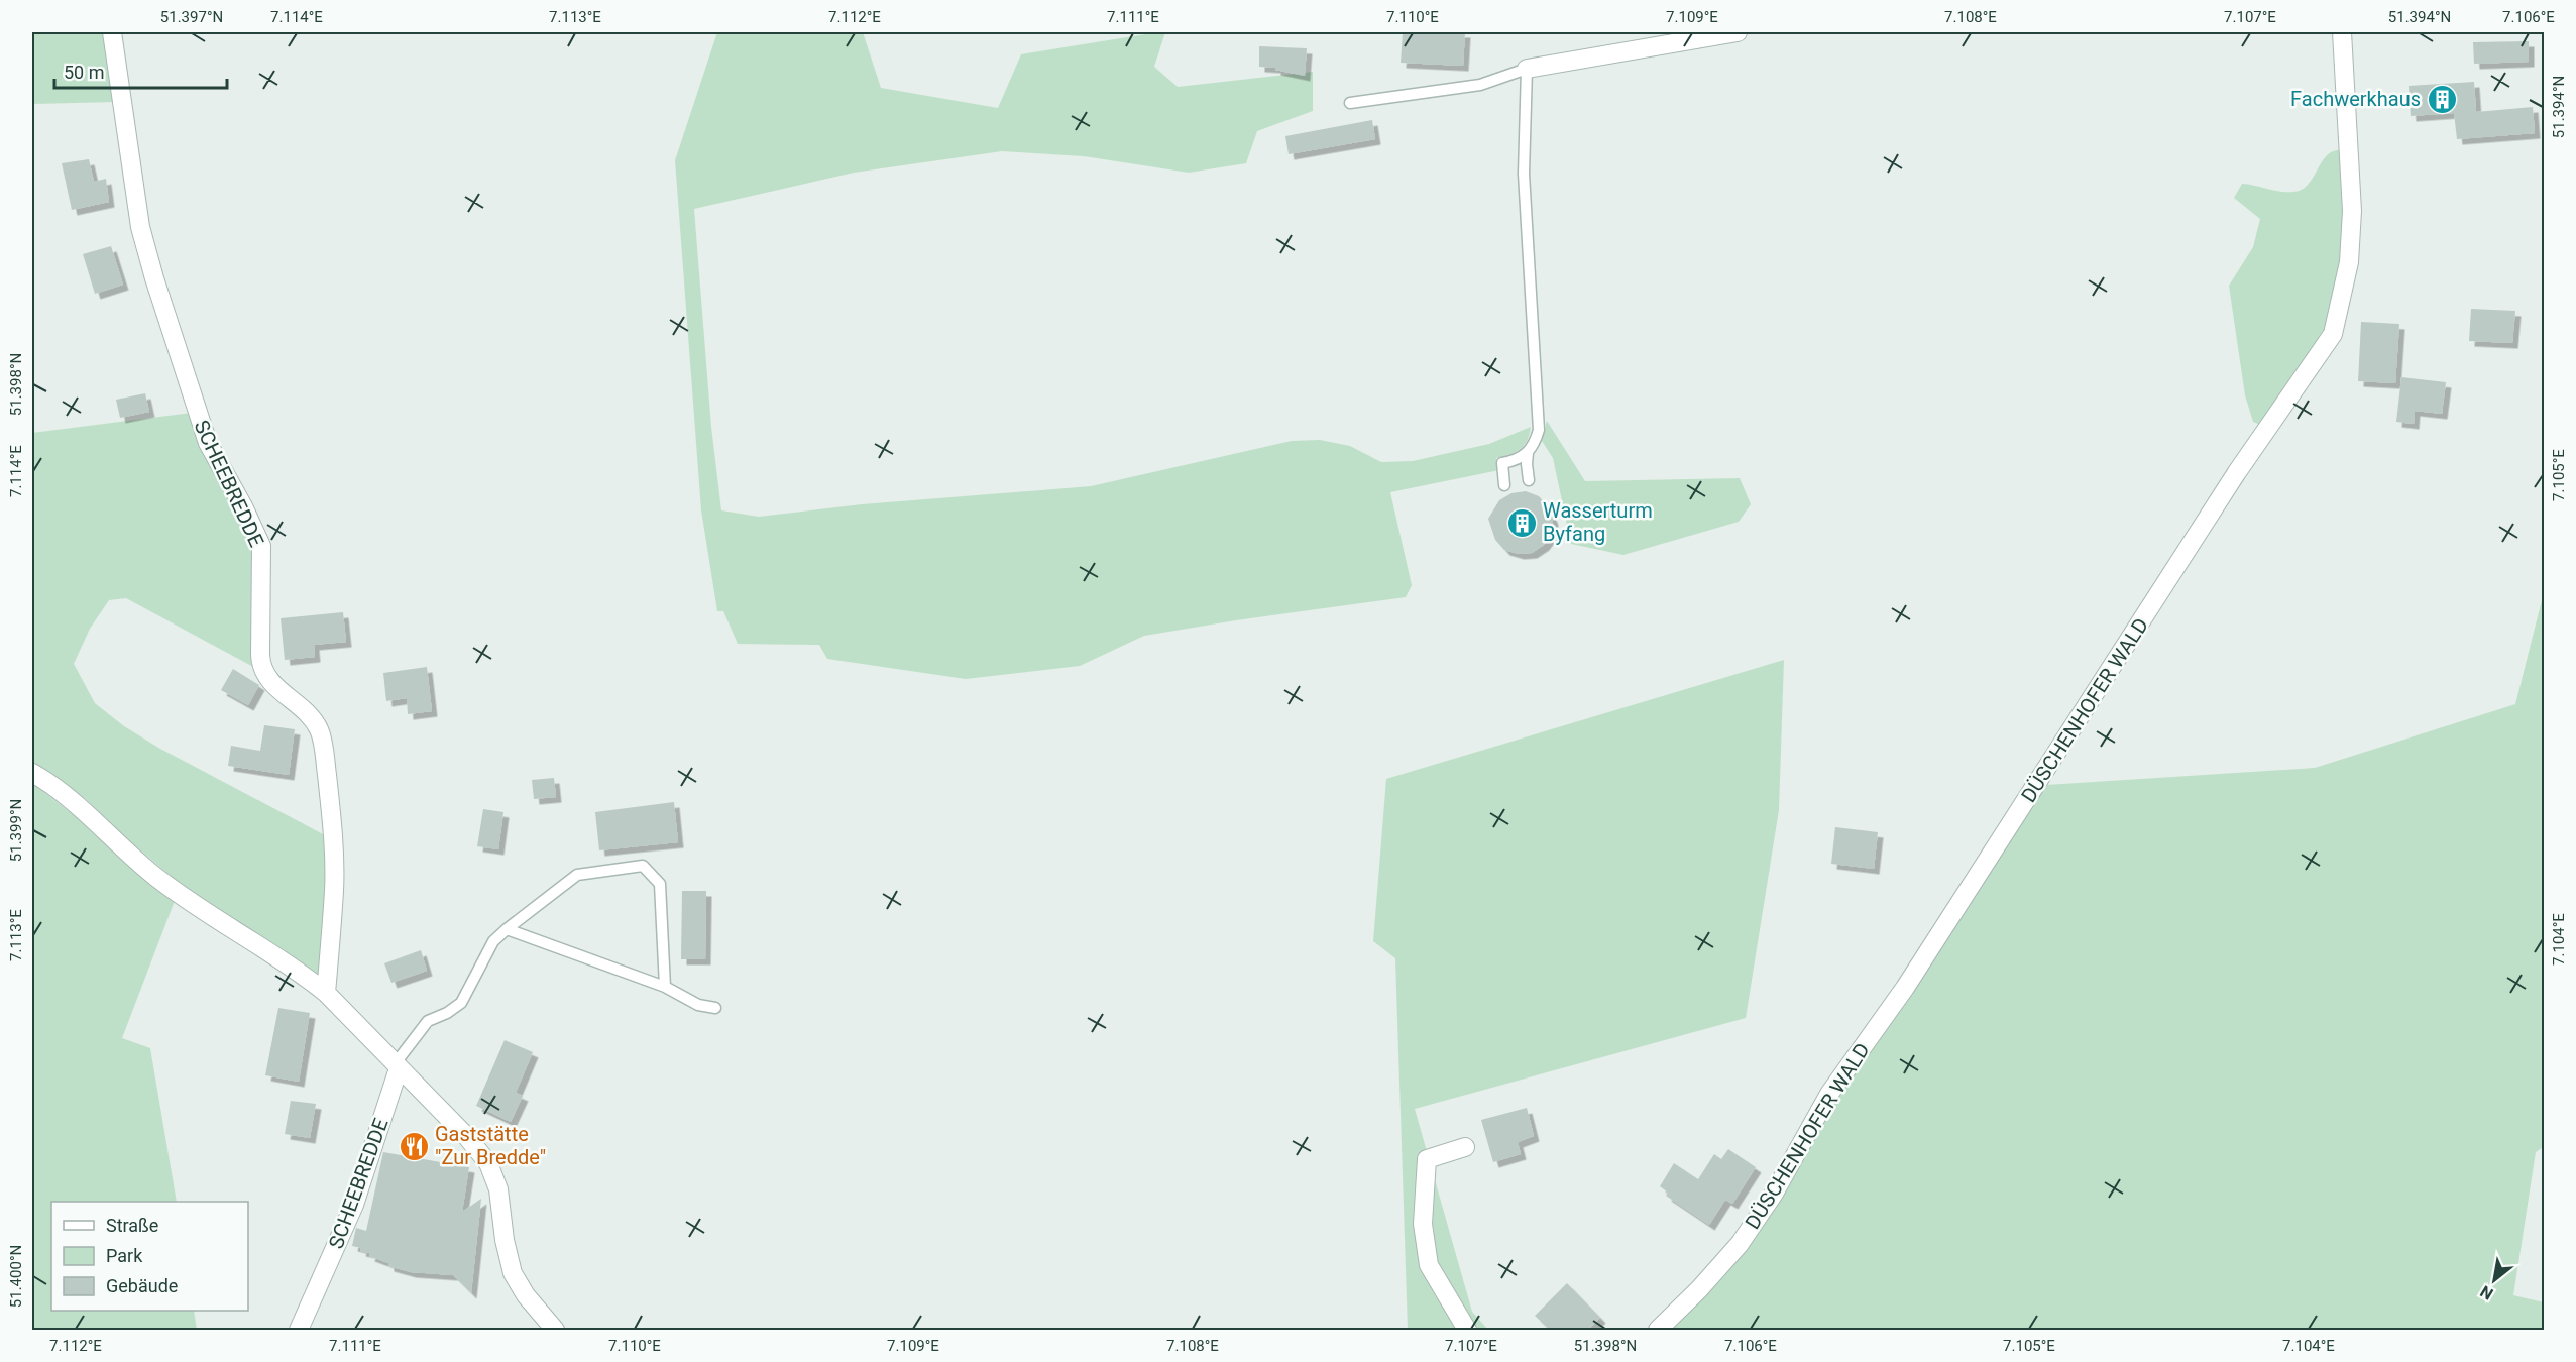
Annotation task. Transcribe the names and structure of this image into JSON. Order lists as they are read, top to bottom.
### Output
{
  "streets": {
    "street": ["SCHEEBREDDE", "DÜSCHENHOFER WALD"]
  },
  "places": {
    "building": ["Fachwerkhaus", "Wasserturm Byfang"],
    "restaurant": ["Gaststätte \"Zur Bredde\""]
  },
  "legend": ["Straße", "Park", "Gebäude"],
  "scale_bar": "50 m",
  "north": "bottom left",
  "coordinates": [
    "51.397°N",
    "7.114°E",
    "7.113°E",
    "7.112°E",
    "7.111°E",
    "7.110°E",
    "7.109°E",
    "7.108°E",
    "7.107°E",
    "51.394°N",
    "7.106°E",
    "51.398°N",
    "7.105°E",
    "51.399°N",
    "7.104°E",
    "51.400°N"
  ]
}
